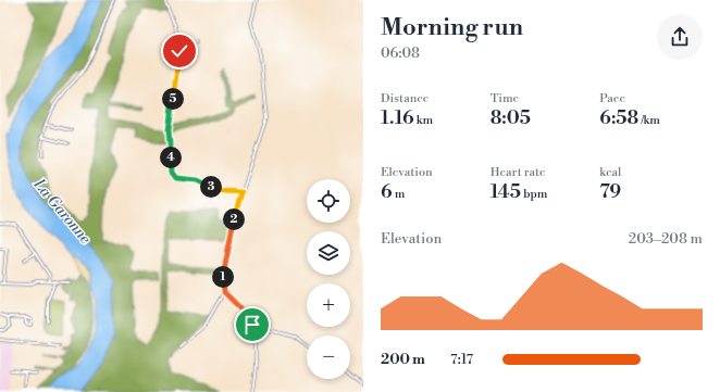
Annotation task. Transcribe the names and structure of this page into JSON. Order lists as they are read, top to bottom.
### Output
{
  "water": ["La Garonne"],
  "page": {
    "heading": ["Morning run", "06:08"],
    "stats": [
      ["Distance", "1.16 km"],
      ["Time", "8:05"],
      ["Pace", "6:58 /km"],
      ["Elevation", "6 m"],
      ["Heart rate", "145 bpm"],
      ["kcal", "79"]
    ],
    "pins": [
      "5",
      "4",
      "3",
      "2",
      "1"
    ],
    "map_buttons": ["+", "−"],
    "chart": ["Elevation", "203–208 m"],
    "list": [
      {
        "name": "200 m",
        "note": "7:17"
      }
    ]
  }
}
